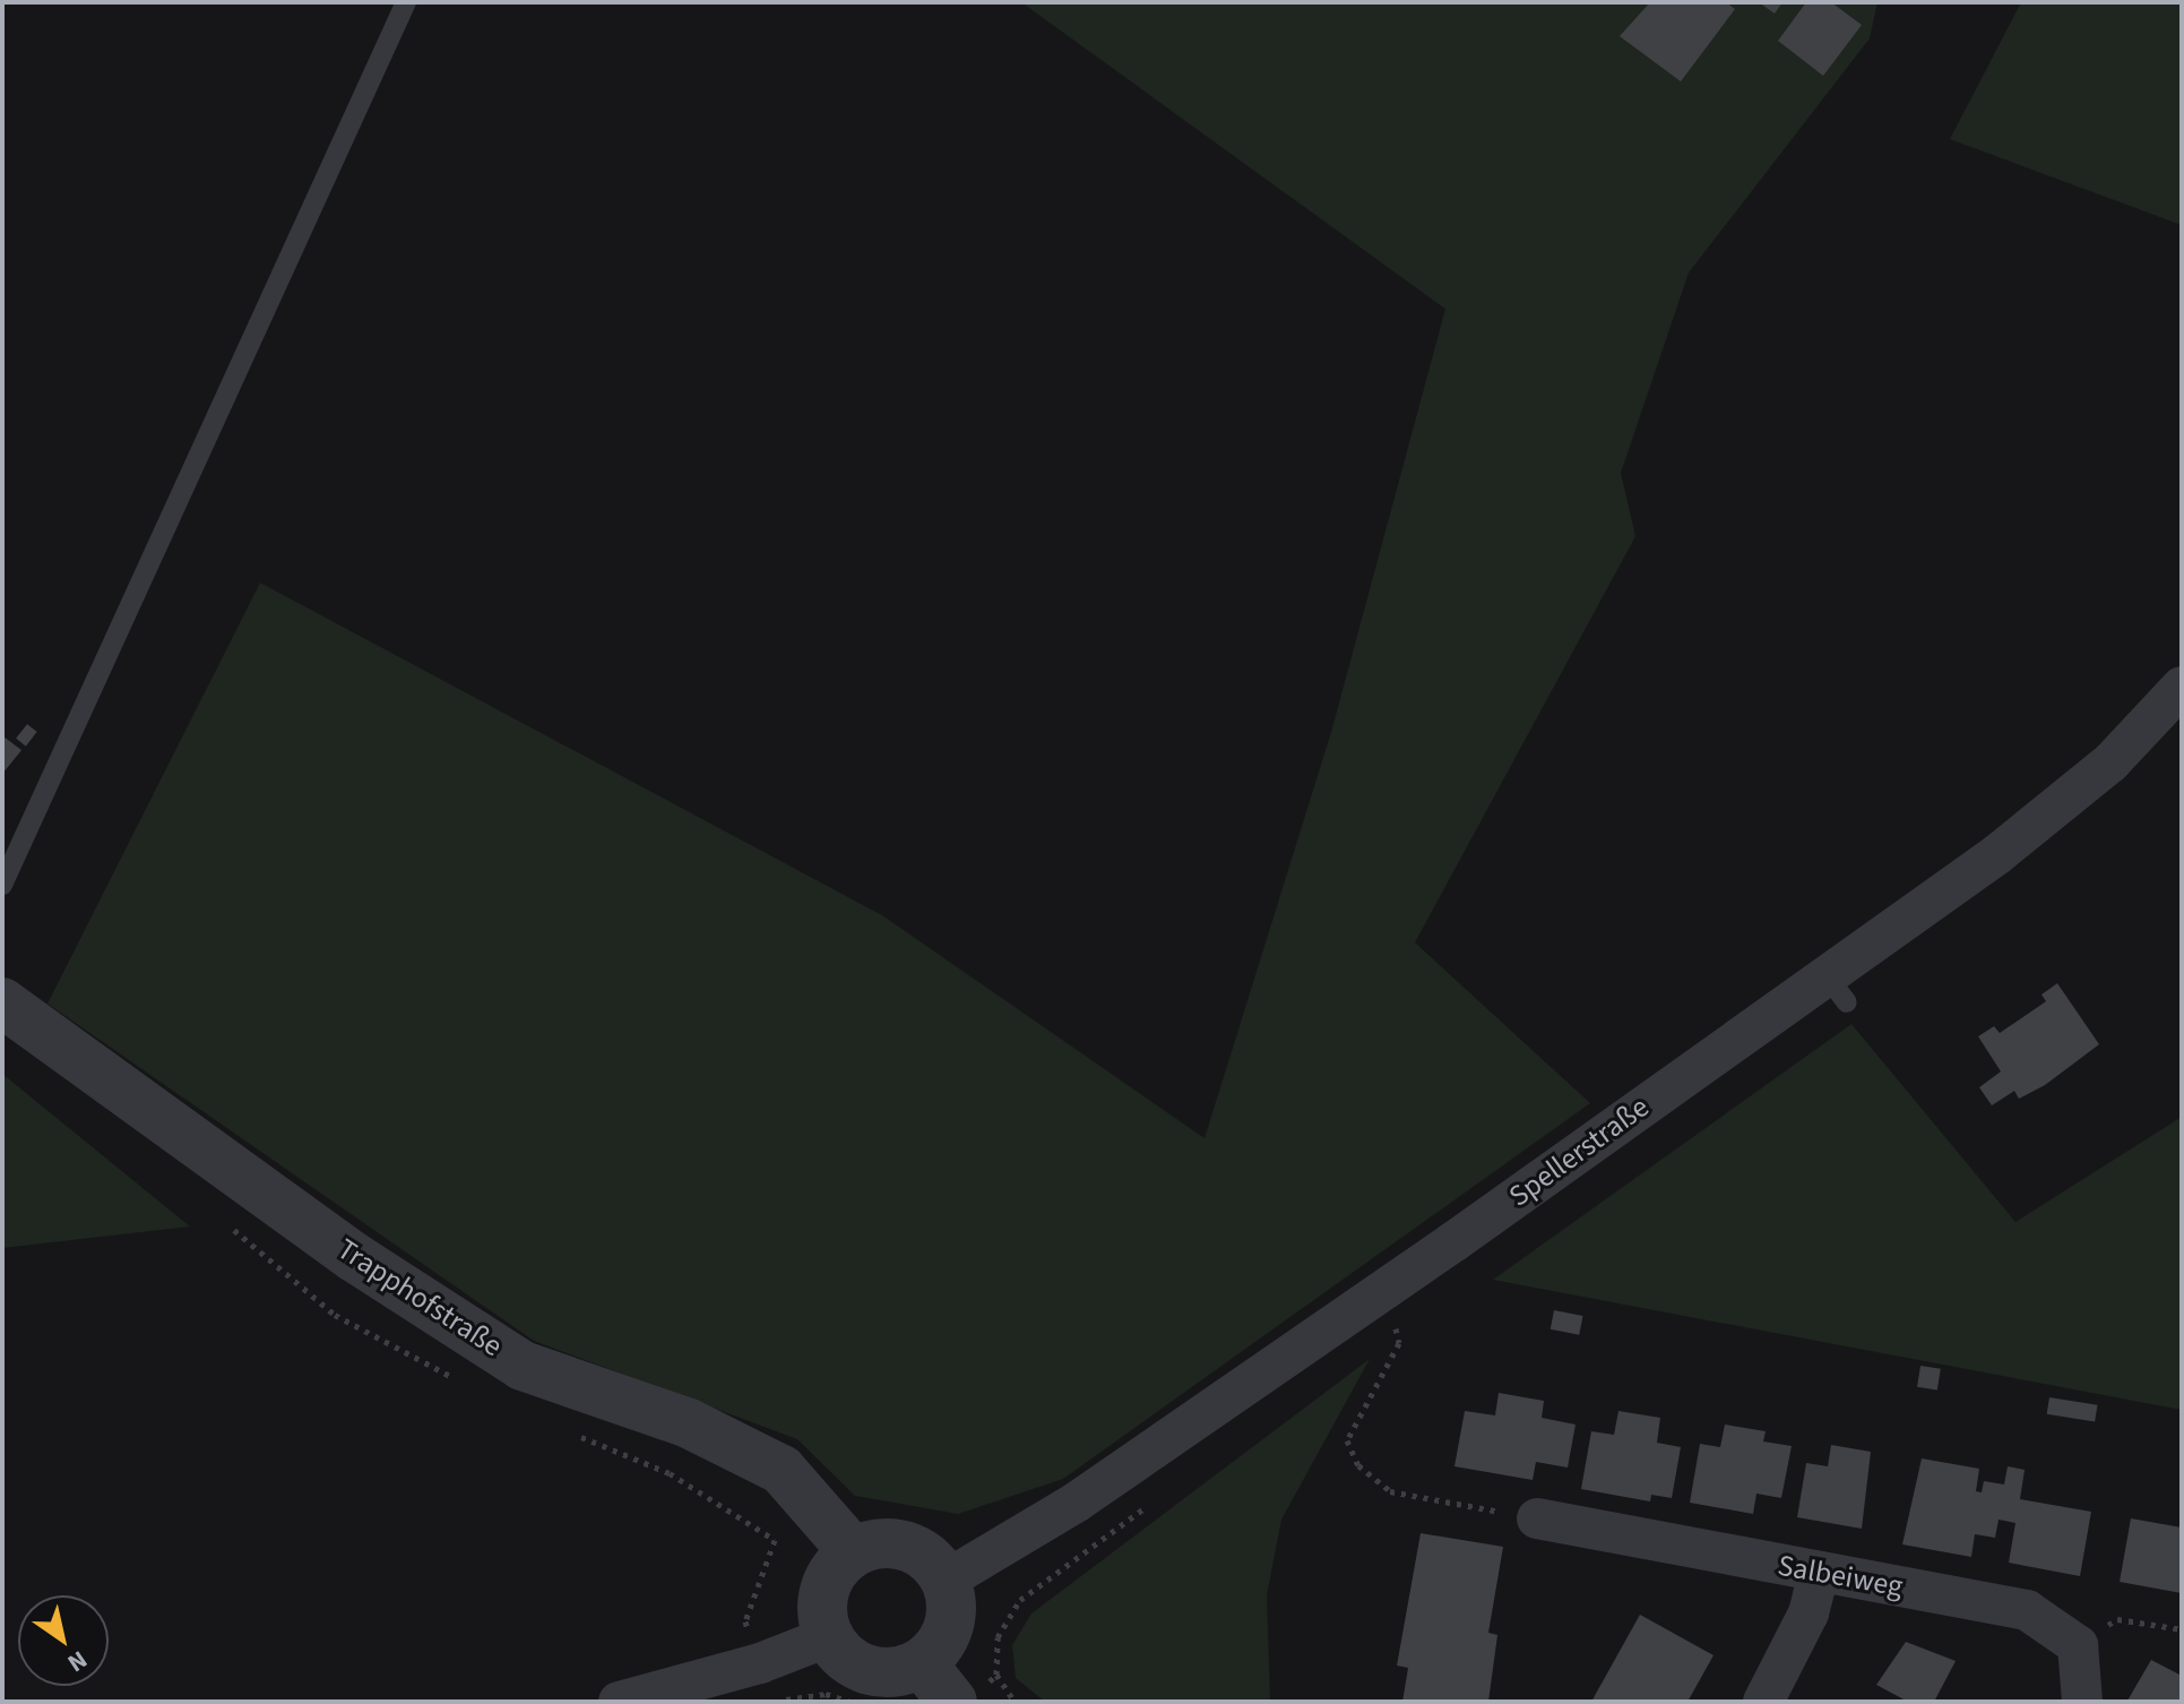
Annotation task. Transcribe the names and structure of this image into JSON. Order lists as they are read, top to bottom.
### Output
{
  "streets": {
    "street": ["Spellerstraße", "Trapphofstraße", "Salbeiweg"]
  },
  "crossings": [
    ["Spellerstraße", "Trapphofstraße"]
  ],
  "north": "bottom right"
}
